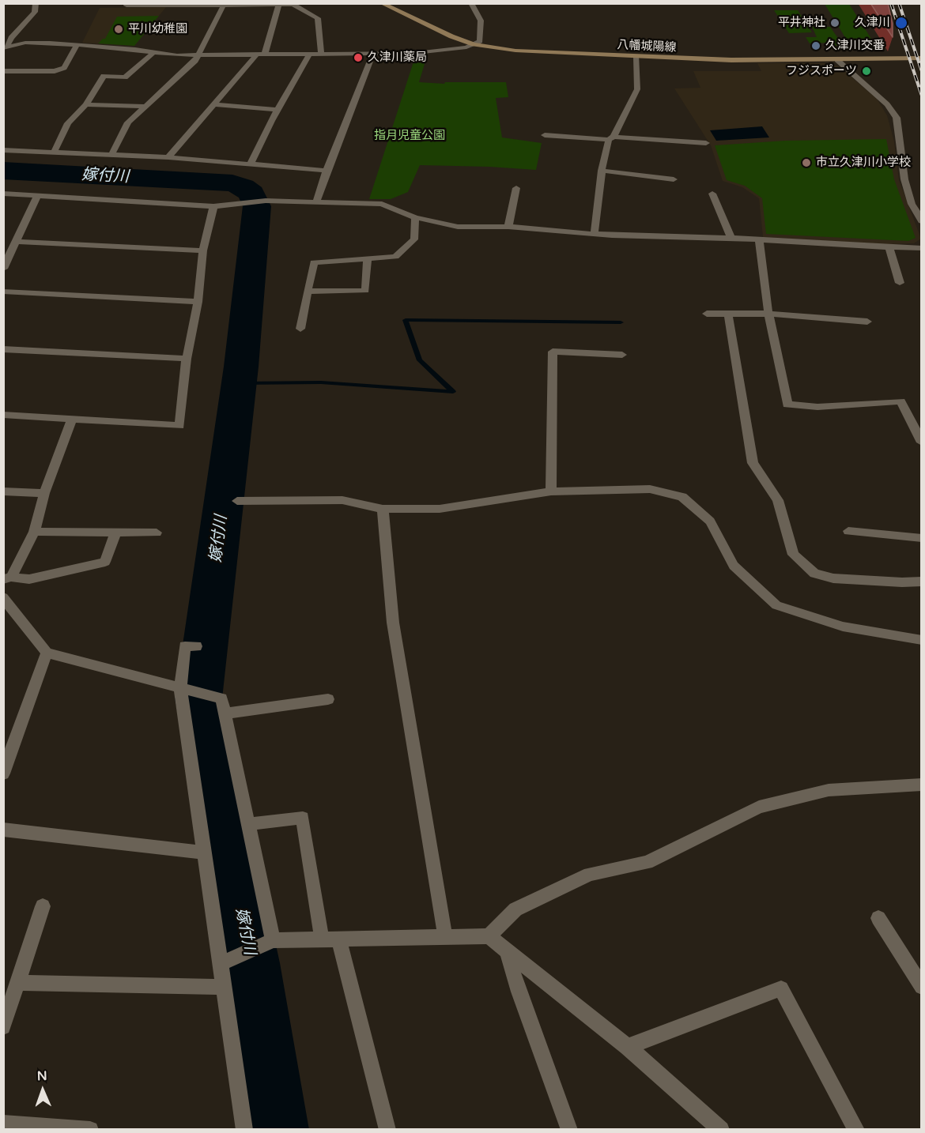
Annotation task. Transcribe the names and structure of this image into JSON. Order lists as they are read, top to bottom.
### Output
{
  "streets": {
    "main road": ["八幡城陽線"]
  },
  "water": ["嫁付川"],
  "parks": ["指月児童公園"],
  "places": [
    "平井神社",
    "久津川",
    "平川幼稚園",
    "久津川交番",
    "久津川薬局",
    "フジスポーツ",
    "市立久津川小学校"
  ],
  "north": "top"
}
